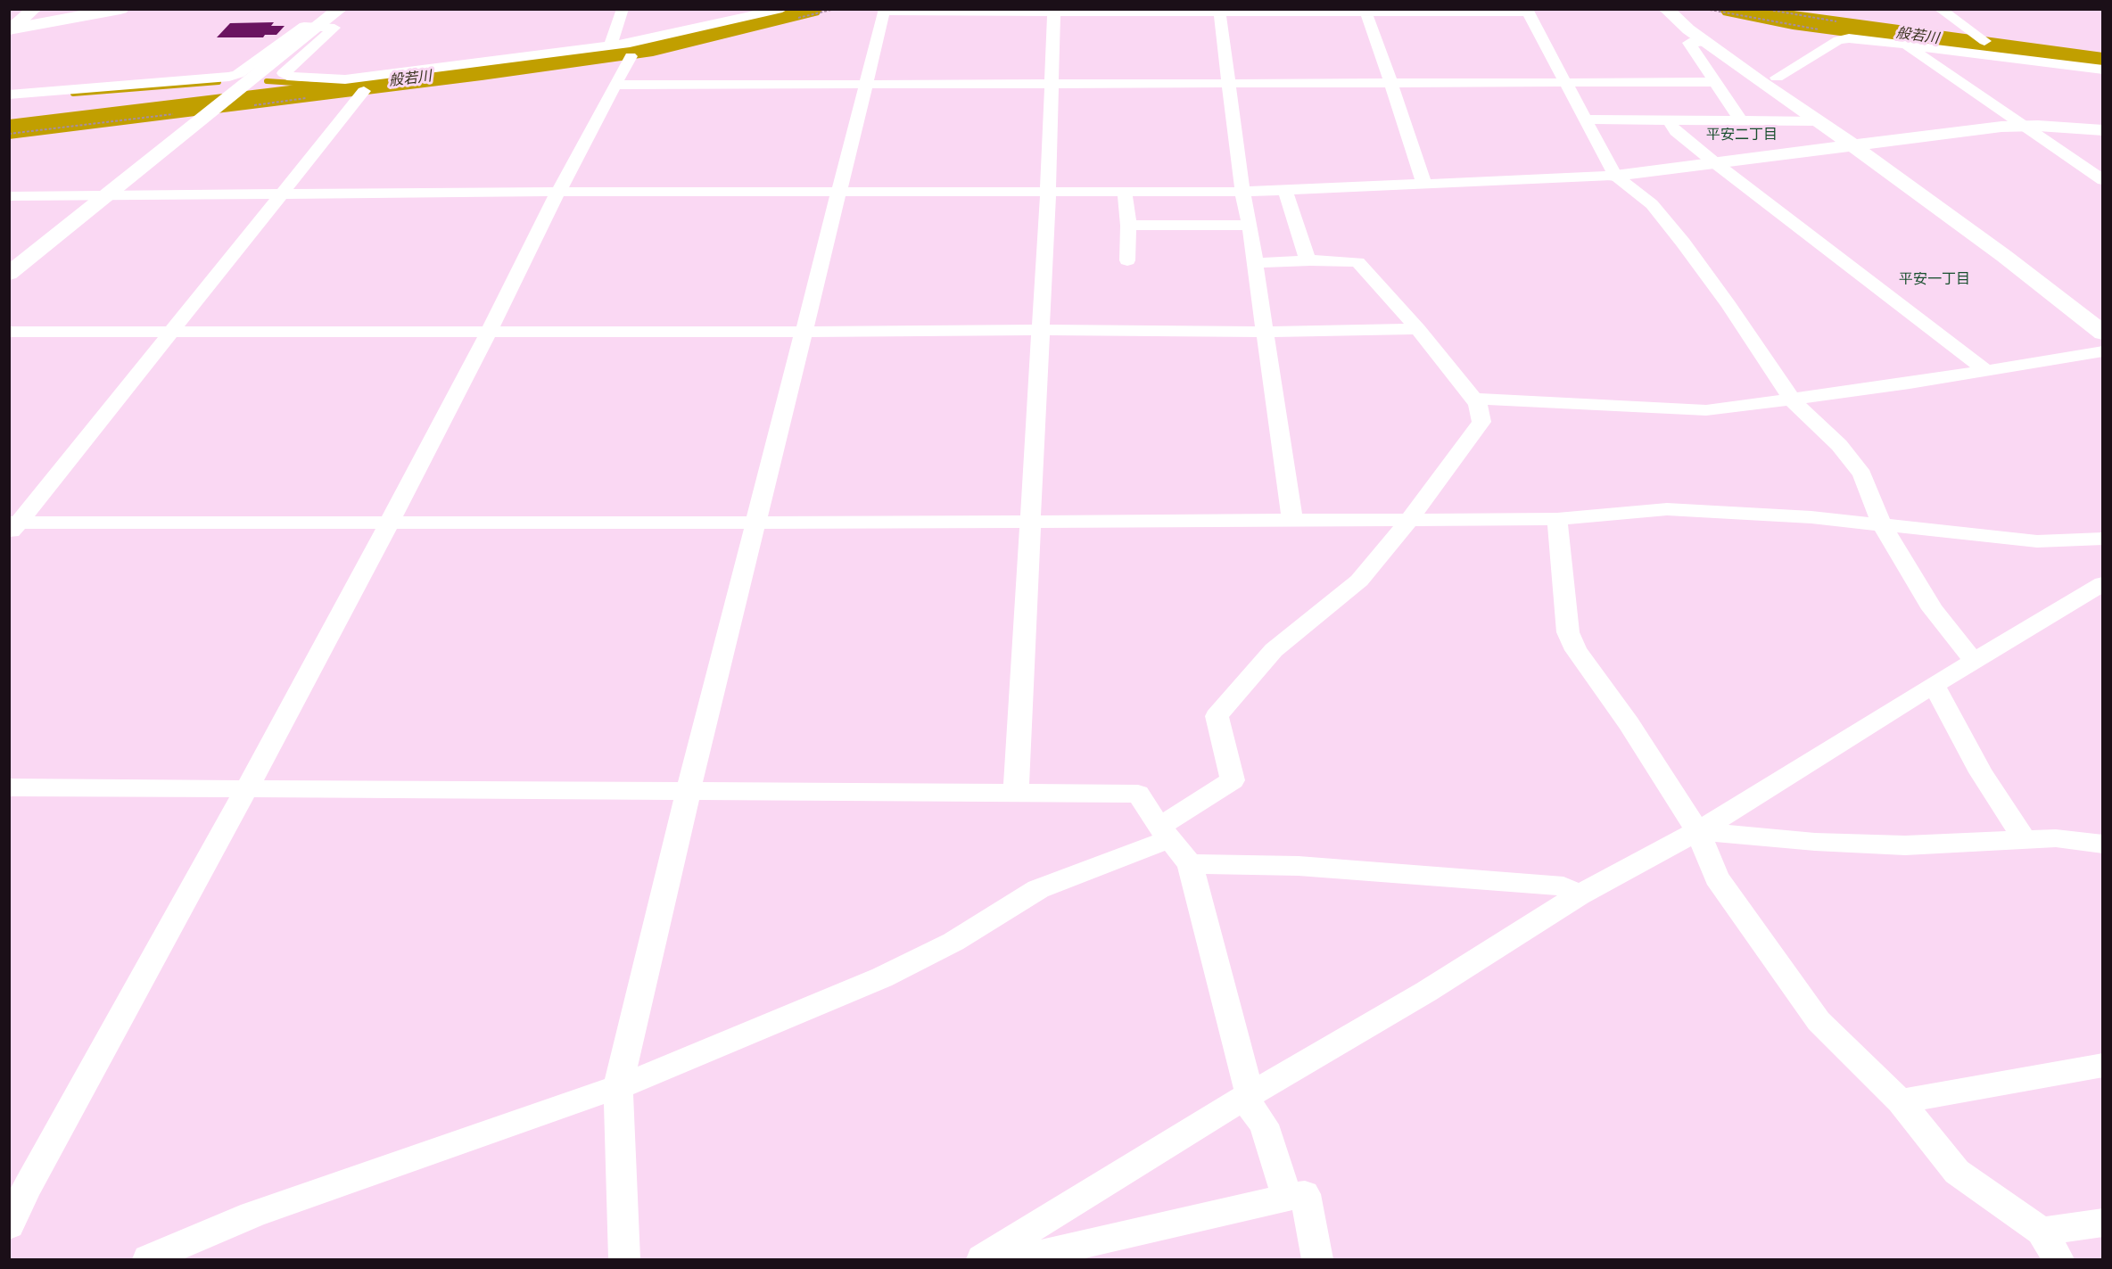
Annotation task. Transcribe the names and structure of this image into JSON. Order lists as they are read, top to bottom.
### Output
{
  "districts": ["平安二丁目", "平安一丁目"],
  "water": ["般若川"]
}
